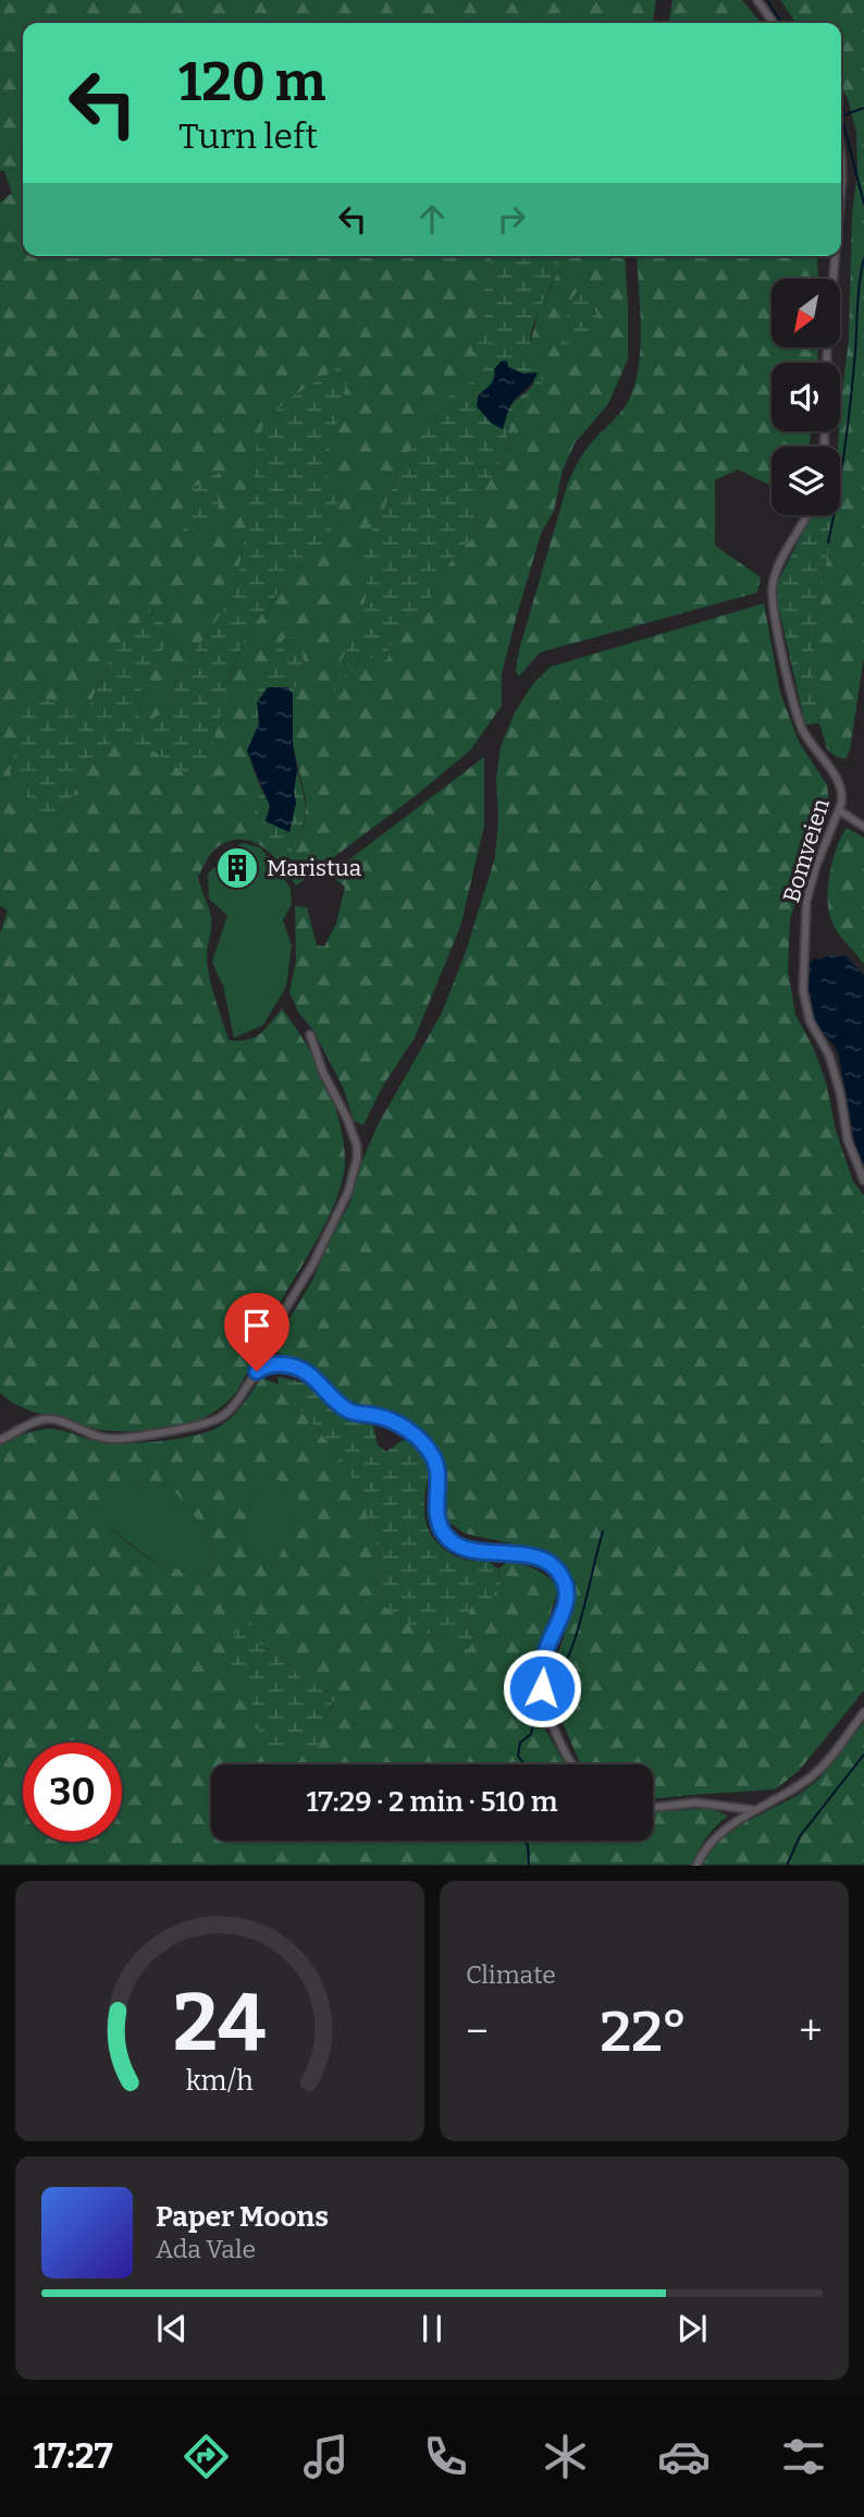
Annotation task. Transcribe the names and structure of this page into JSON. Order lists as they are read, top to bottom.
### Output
{
  "streets": {
    "street": ["Bomveien"]
  },
  "places": {
    "building": ["Maristua"]
  },
  "north": "bottom left",
  "page": {
    "turn": ["120 m", "Turn left"],
    "limit": "30",
    "trip": "17:29 · 2 min · 510 m",
    "tile": "Climate",
    "heat": ["−", "22°", "+"],
    "song": ["Paper Moons", "Ada Vale"],
    "tabs": "17:27",
    "gauge": ["24", "km/h"]
  }
}
